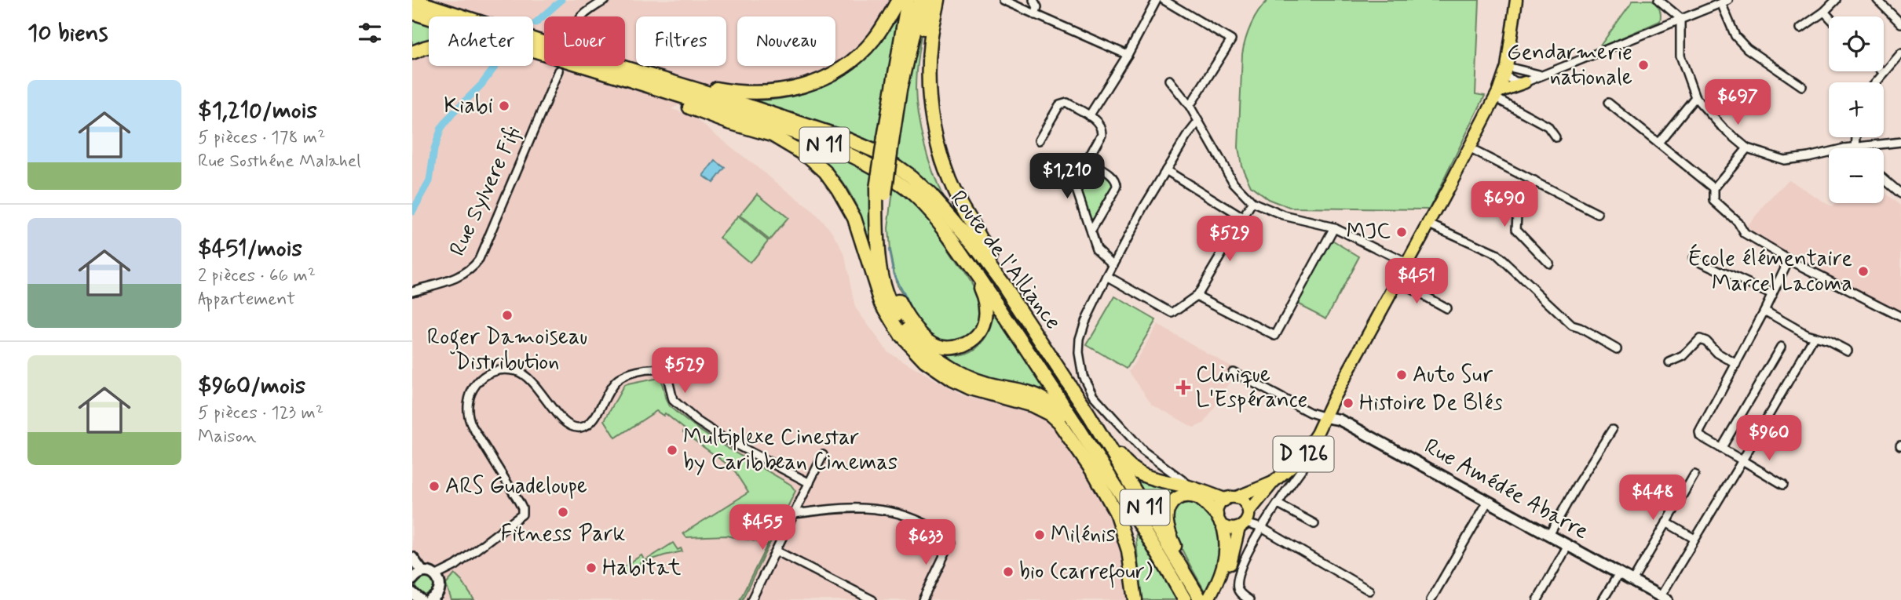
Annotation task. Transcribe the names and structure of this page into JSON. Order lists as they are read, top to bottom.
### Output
{
  "streets": {
    "highway": ["N 11", "Route de l'Alliance"],
    "main road": ["D 126"],
    "street": ["Rue Sylvere Fifi", "Rue Amédée Abarre"]
  },
  "crossings": [
    ["D 126", "Rue Amédée Abarre"]
  ],
  "places": {
    "other": [
      "Gendarmerie nationale",
      "Kiabi",
      "MJC",
      "École élémentaire Marcel Lacoma",
      "Roger Damoiseau Distribution",
      "Auto Sur",
      "Histoire De Blés",
      "Multiplexe Cinestar by Caribbean Cinemas",
      "ARS Guadeloupe",
      "Fitness Park",
      "Milénis",
      "Habitat",
      "bio (carrefour)"
    ],
    "health": ["Clinique L'Espérance"]
  },
  "page": {
    "heading": "10 biens",
    "map_buttons": ["+", "−"],
    "chip": [
      "Acheter",
      "Louer",
      "Filtres",
      "Nouveau"
    ],
    "list": [
      {
        "name": "$1,210/mois",
        "note": "5 pièces · 178 m² · Rue Sosthéne Malahel"
      },
      {
        "name": "$451/mois",
        "note": "2 pièces · 66 m² · Appartement"
      },
      {
        "name": "$960/mois",
        "note": "5 pièces · 123 m² · Maison"
      }
    ],
    "price": [
      "$697",
      "$1,210",
      "$690",
      "$529",
      "$451",
      "$529",
      "$960",
      "$448",
      "$455",
      "$633"
    ]
  }
}
